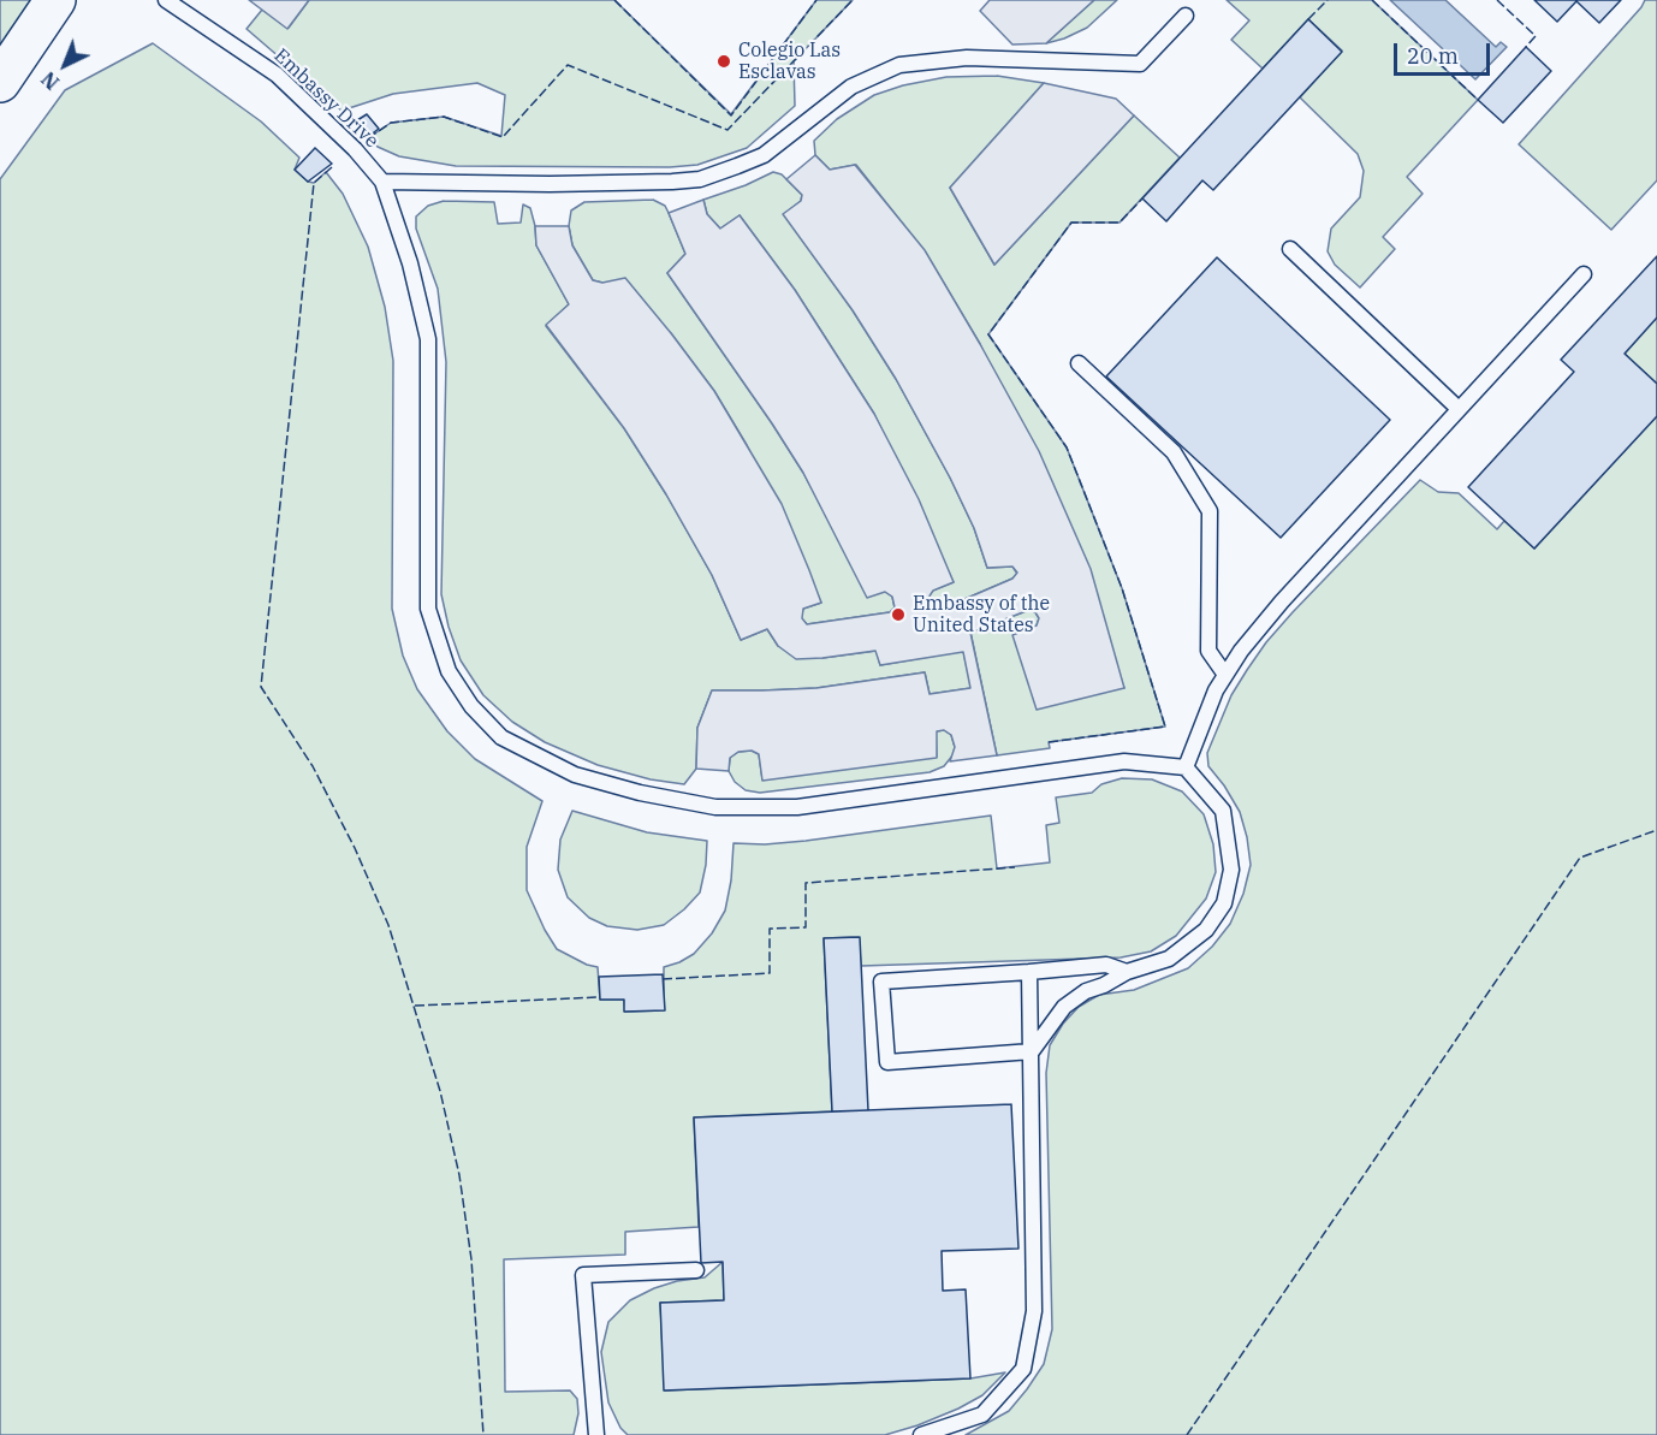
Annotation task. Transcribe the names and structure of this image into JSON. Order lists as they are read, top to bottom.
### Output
{
  "streets": {
    "lane": ["Embassy Drive"]
  },
  "places": ["Colegio Las Esclavas", "Embassy of the United States"],
  "scale_bar": "20 m",
  "north": "bottom left"
}
